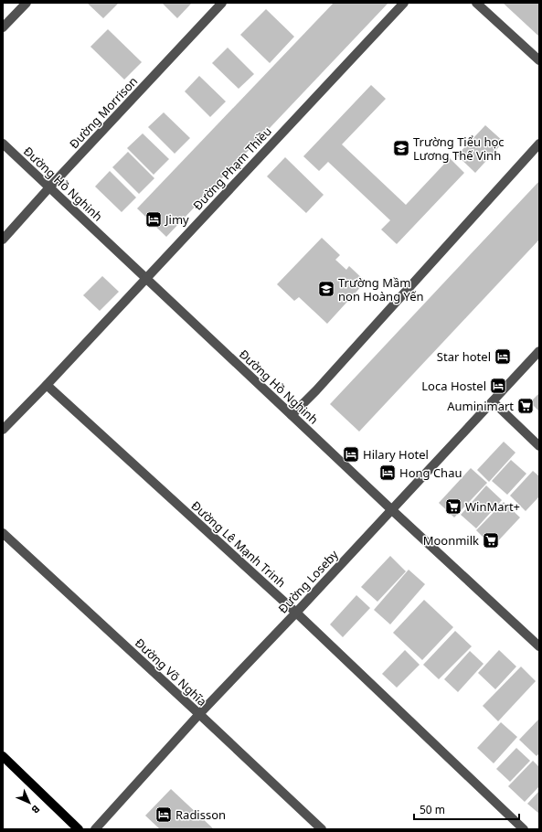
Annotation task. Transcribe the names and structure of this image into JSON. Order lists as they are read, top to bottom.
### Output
{
  "streets": {
    "street": [
      "Đường Morrison",
      "Đường Phạm Thiều",
      "Đường Hồ Nghinh",
      "Đường Lê Mạnh Trinh",
      "Đường Loseby",
      "Đường Võ Nghĩa"
    ]
  },
  "crossings": [
    ["Đường Morrison", "Đường Hồ Nghinh"],
    ["Đường Phạm Thiều", "Đường Hồ Nghinh"],
    ["Đường Phạm Thiều", "Đường Lê Mạnh Trinh"],
    ["Đường Hồ Nghinh", "Đường Loseby"],
    ["Đường Lê Mạnh Trinh", "Đường Loseby"],
    ["Đường Loseby", "Đường Võ Nghĩa"]
  ],
  "places": {
    "school or university": ["Trường Tiểu học Lương Thế Vinh", "Trường Mầm non Hoàng Yến"],
    "hotel": [
      "Jimy",
      "Star hotel",
      "Loca Hostel",
      "Hilary Hotel",
      "Hong Chau",
      "Radisson"
    ],
    "supermarket": ["Auminimart", "WinMart+", "Moonmilk"]
  },
  "scale_bar": "50 m",
  "north": "bottom right"
}
